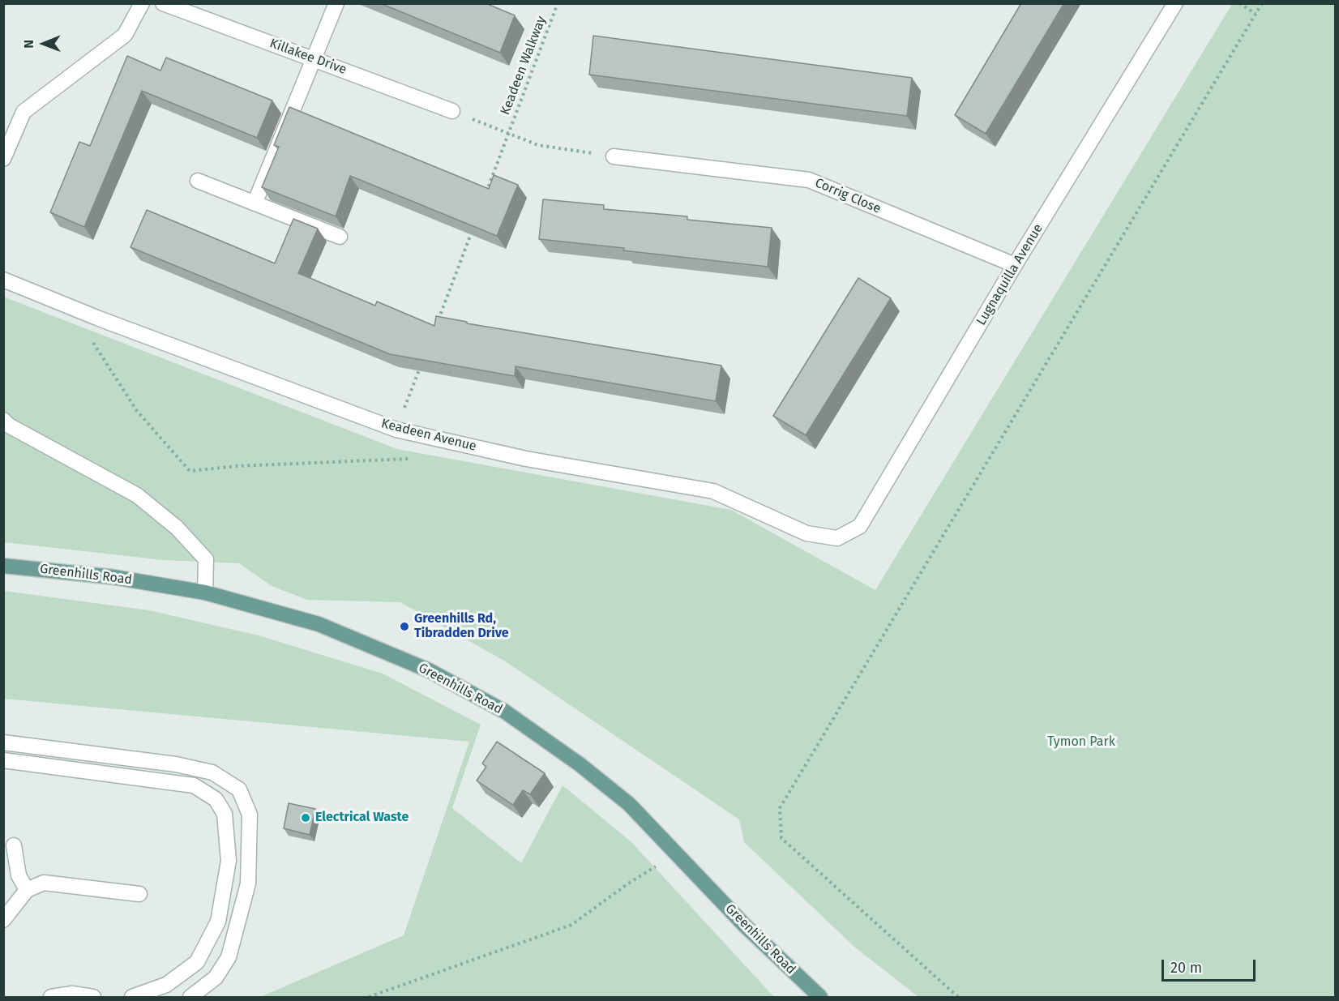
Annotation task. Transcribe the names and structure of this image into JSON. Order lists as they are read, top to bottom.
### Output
{
  "streets": {
    "main road": ["Greenhills Road"],
    "street": [
      "Killakee Drive",
      "Corrig Close",
      "Lugnaquilla Avenue",
      "Keadeen Avenue"
    ],
    "path": ["Keadeen Walkway"]
  },
  "crossings": [
    ["Keadeen Walkway", "Corrig Close"],
    ["Corrig Close", "Lugnaquilla Avenue"],
    ["Lugnaquilla Avenue", "Keadeen Avenue"]
  ],
  "parks": ["Tymon Park"],
  "places": ["Greenhills Rd, Tibradden Drive", "Electrical Waste"],
  "scale_bar": "20 m",
  "north": "left"
}
